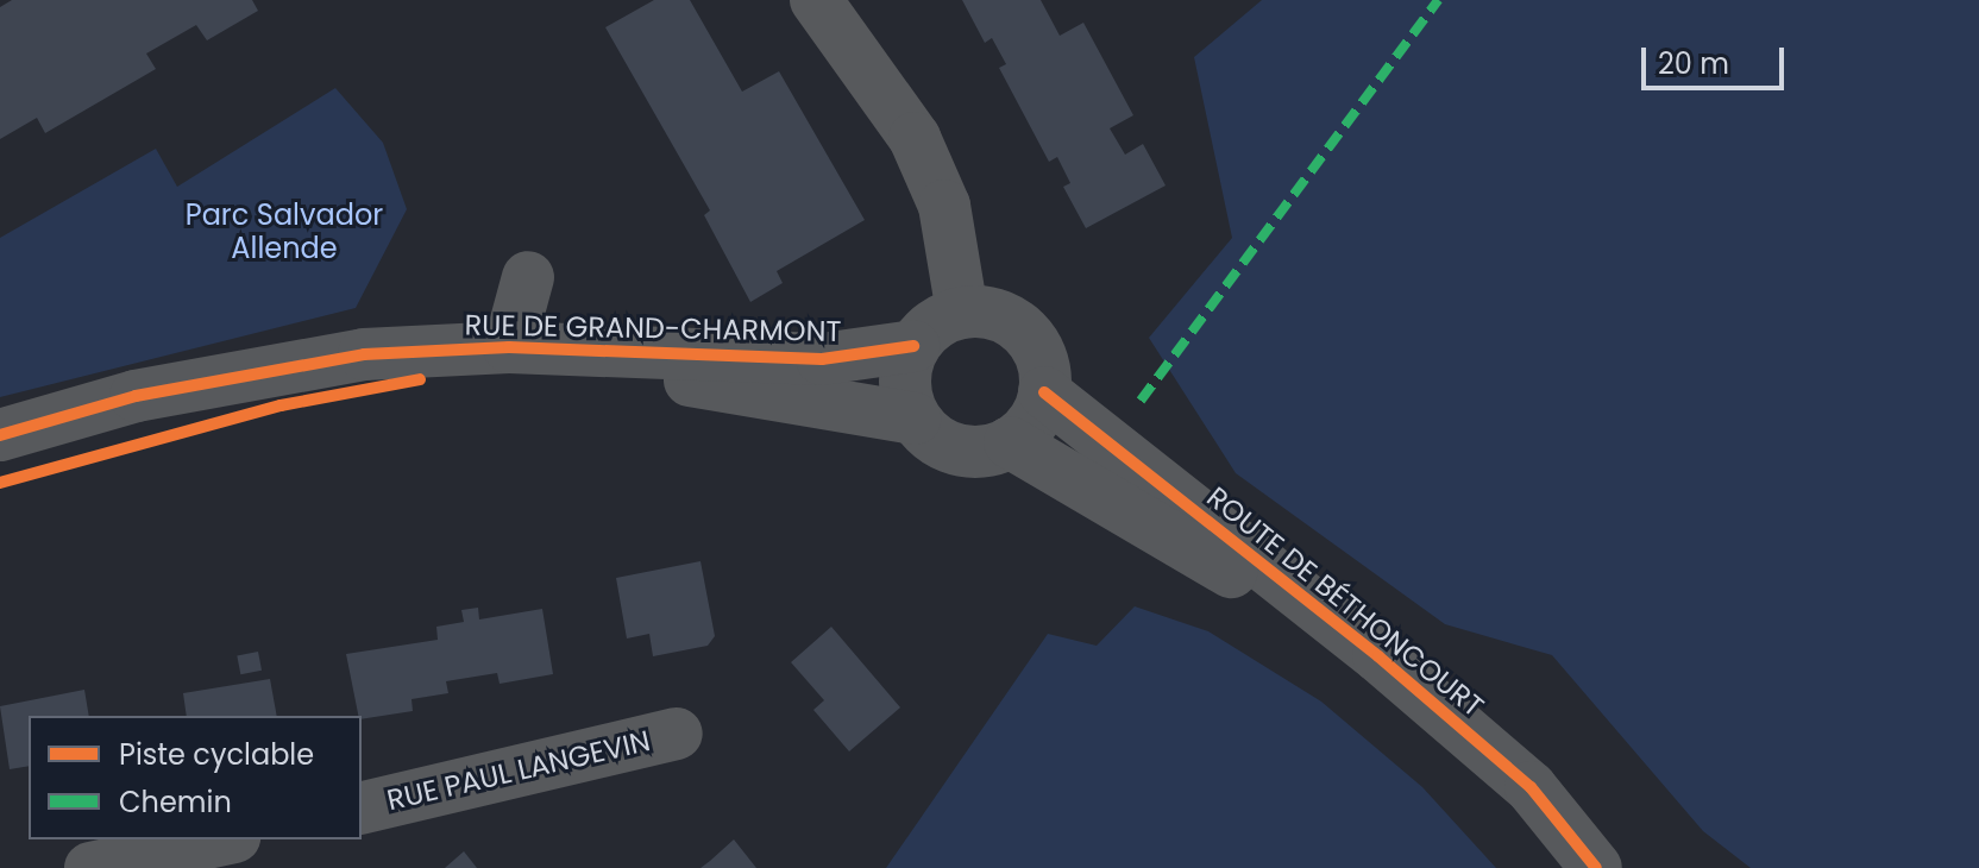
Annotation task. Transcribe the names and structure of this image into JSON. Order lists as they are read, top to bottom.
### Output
{
  "streets": {
    "street": ["RUE DE GRAND-CHARMONT", "ROUTE DE BÉTHONCOURT", "RUE PAUL LANGEVIN"]
  },
  "crossings": [
    ["RUE DE GRAND-CHARMONT", "ROUTE DE BÉTHONCOURT"]
  ],
  "parks": ["Parc Salvador Allende"],
  "legend": ["Piste cyclable", "Chemin"],
  "scale_bar": "20 m"
}
